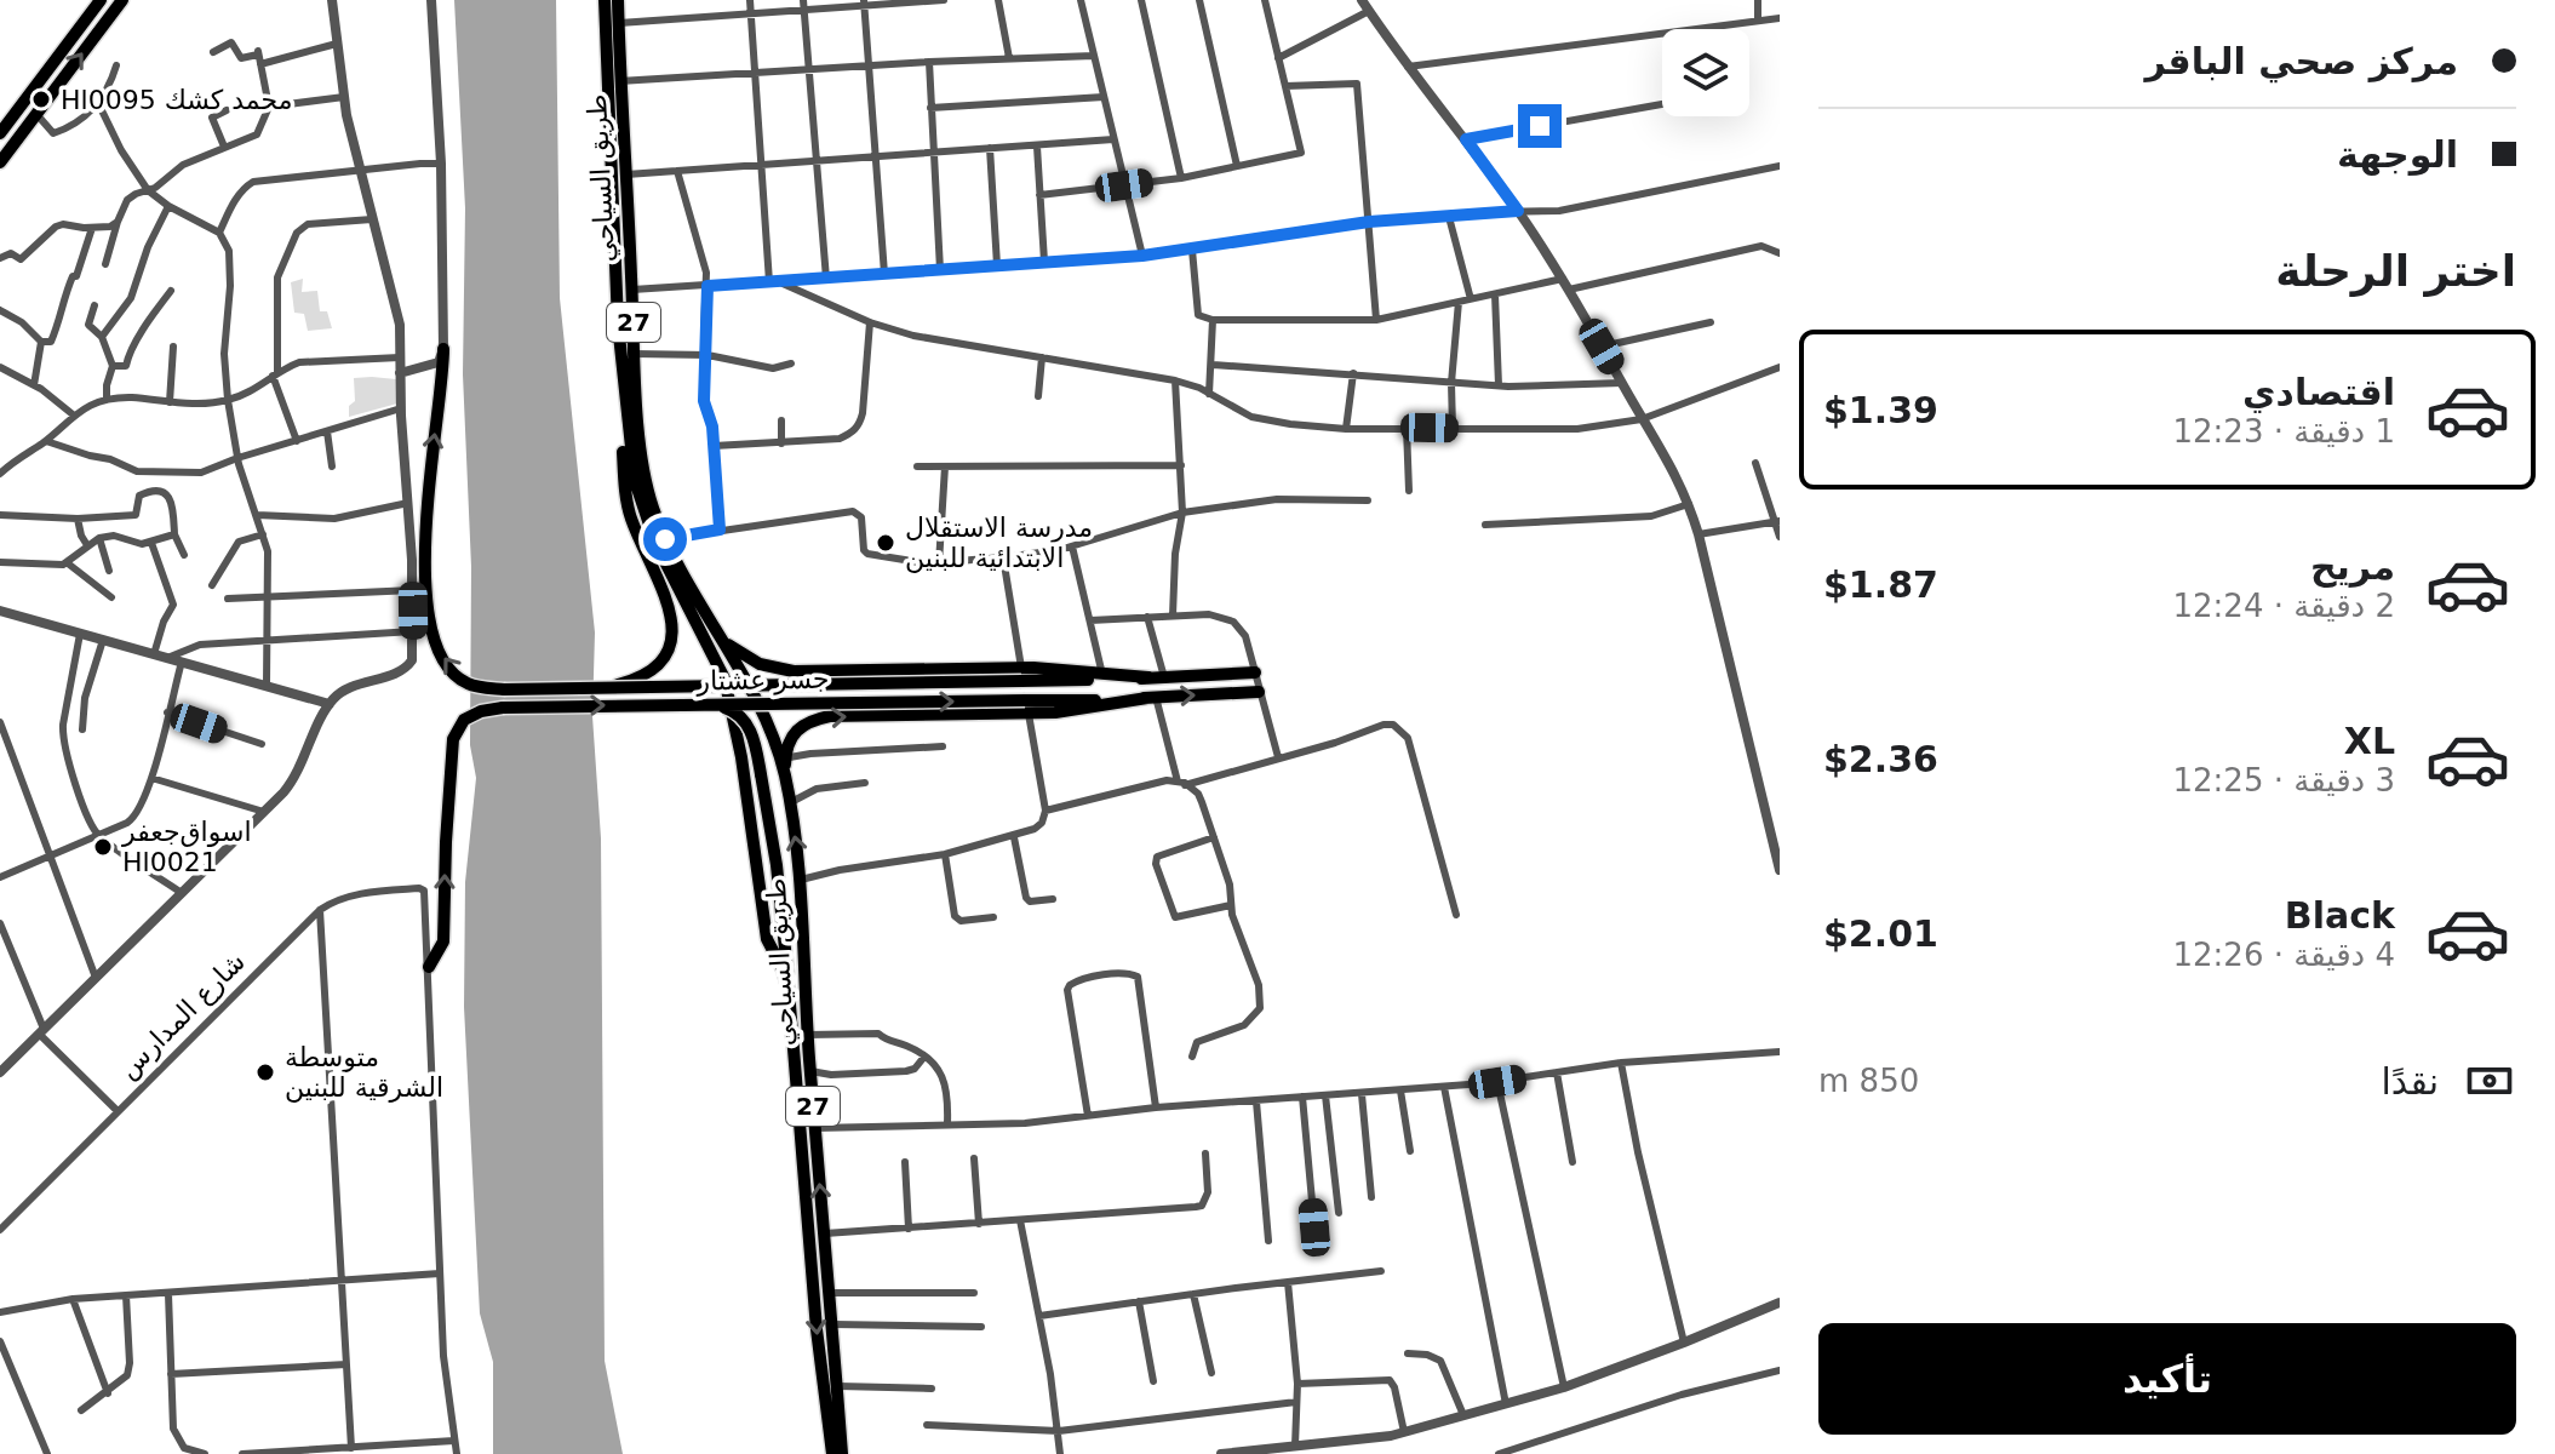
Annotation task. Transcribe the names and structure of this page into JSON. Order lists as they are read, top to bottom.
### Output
{
  "streets": {
    "main road": ["طريق السياحي", "27", "جسر عشتار"],
    "street": ["شارع المدارس"]
  },
  "crossings": [
    ["جسر عشتار", "شارع المدارس"]
  ],
  "places": [
    "Hl0095 محمد كشك",
    "مدرسة الاستقلال الابتدائية للبنين",
    "اسواق‌جعفر Hl0021",
    "متوسطة الشرقية للبنين"
  ],
  "page": {
    "banner": ["مركز صحي الباقر", "الوجهة"],
    "heading": "اختر الرحلة",
    "list": [
      {
        "name": "اقتصادي",
        "note": "1 دقيقة · 12:23",
        "value": "$1.39"
      },
      {
        "name": "مريح",
        "note": "2 دقيقة · 12:24",
        "value": "$1.87"
      },
      {
        "name": "XL",
        "note": "3 دقيقة · 12:25",
        "value": "$2.36"
      },
      {
        "name": "Black",
        "note": "4 دقيقة · 12:26",
        "value": "$2.01"
      }
    ],
    "pay": ["نقدًا", "850 m"],
    "buttons": "تأكيد"
  }
}
